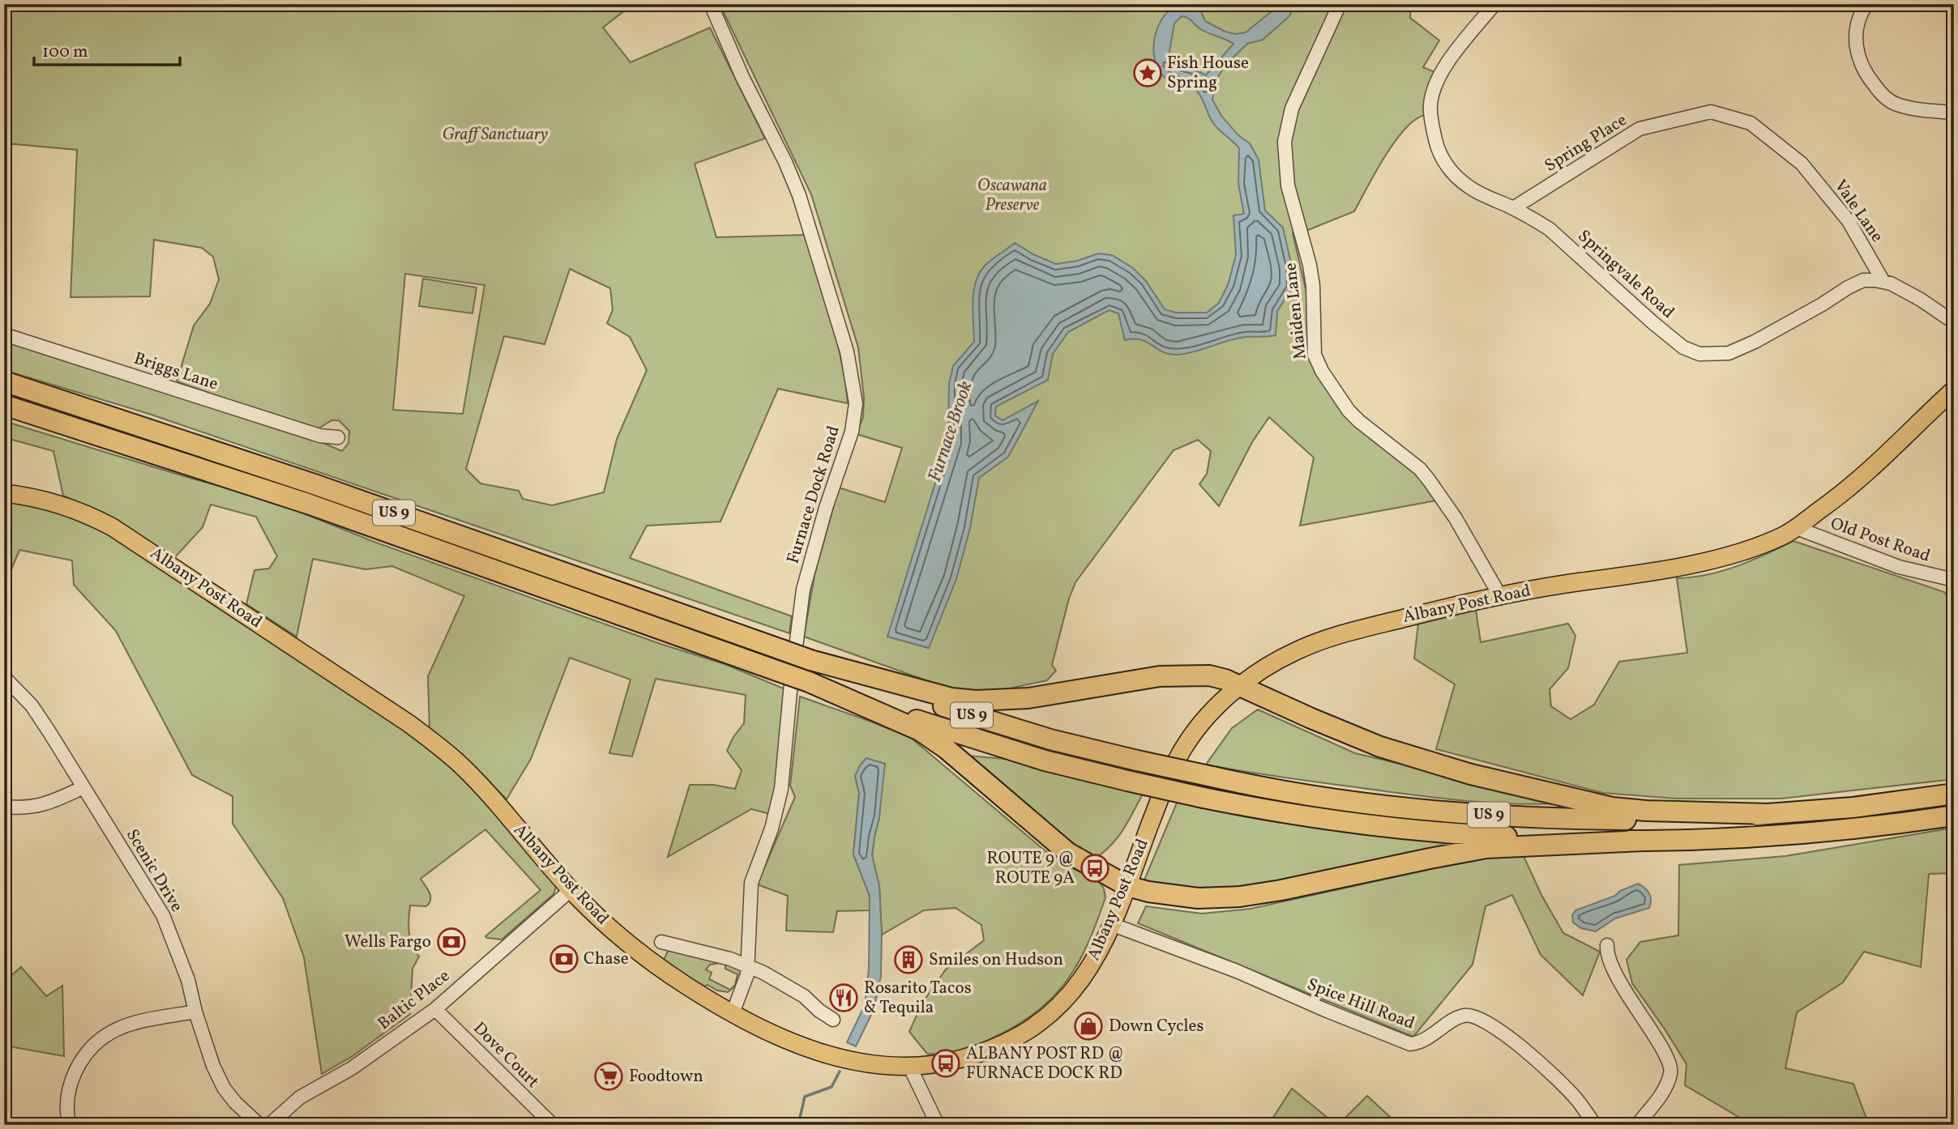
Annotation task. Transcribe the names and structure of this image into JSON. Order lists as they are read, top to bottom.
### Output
{
  "streets": {
    "highway": ["US 9"],
    "main road": ["Albany Post Road"],
    "street": [
      "Spring Place",
      "Vale Lane",
      "Springvale Road",
      "Maiden Lane",
      "Briggs Lane",
      "Furnace Dock Road",
      "Old Post Road",
      "Scenic Drive",
      "Baltic Place",
      "Spice Hill Road",
      "Dove Court"
    ]
  },
  "crossings": [
    ["Spring Place", "Vale Lane"],
    ["Spring Place", "Springvale Road"],
    ["Vale Lane", "Springvale Road"],
    ["Maiden Lane", "Albany Post Road"],
    ["Furnace Dock Road", "Albany Post Road"],
    ["Old Post Road", "Albany Post Road"],
    ["Albany Post Road", "Baltic Place"],
    ["Albany Post Road", "Spice Hill Road"],
    ["Baltic Place", "Dove Court"]
  ],
  "water": ["Furnace Brook"],
  "parks": ["Graff Sanctuary", "Oscawana Preserve"],
  "places": {
    "place": ["Fish House Spring"],
    "bus stop": ["ROUTE 9 @ ROUTE 9A", "ALBANY POST RD @ FURNACE DOCK RD"],
    "bank": ["Wells Fargo", "Chase"],
    "building": ["Smiles on Hudson"],
    "restaurant": ["Rosarito Tacos & Tequila"],
    "shop": ["Down Cycles"],
    "supermarket": ["Foodtown"]
  },
  "scale_bar": "100 m"
}
